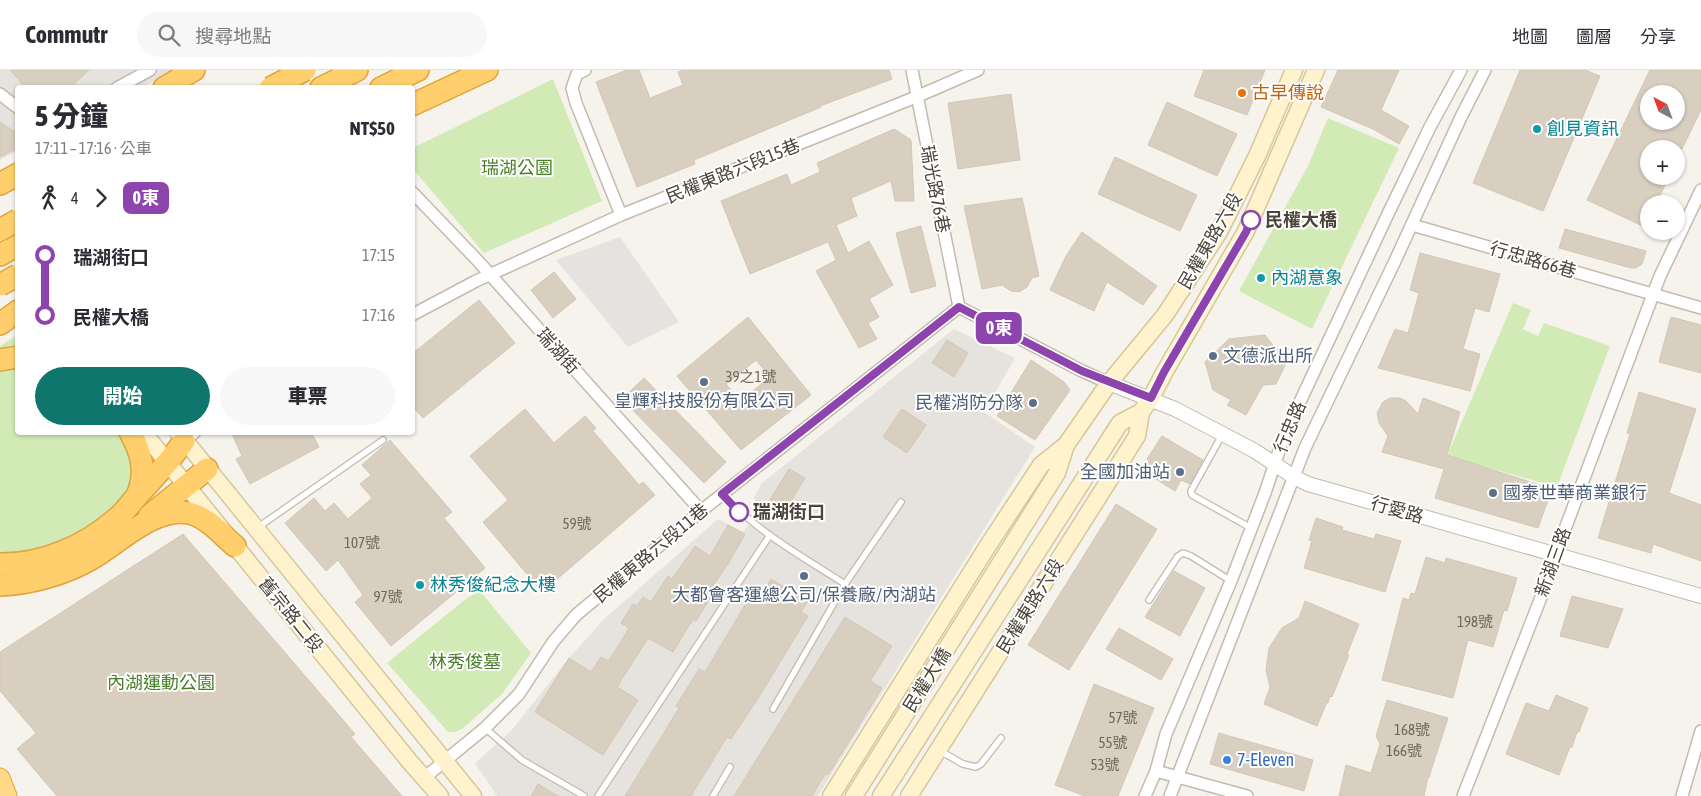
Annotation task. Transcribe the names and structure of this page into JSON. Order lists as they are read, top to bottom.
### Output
{
  "streets": {
    "main road": ["民權東路六段", "舊宗路二段", "民權大橋"],
    "street": [
      "民權東路六段15巷",
      "瑞光路76巷",
      "行忠路66巷",
      "瑞湖街",
      "行忠路",
      "行愛路",
      "民權東路六段11巷",
      "新湖三路"
    ]
  },
  "crossings": [
    ["民權東路六段15巷", "瑞光路76巷"],
    ["民權東路六段15巷", "瑞湖街"],
    ["瑞光路76巷", "民權東路六段11巷"],
    ["民權東路六段", "行愛路"],
    ["民權東路六段", "民權大橋"],
    ["行忠路66巷", "行忠路"],
    ["行忠路66巷", "新湖三路"],
    ["瑞湖街", "民權東路六段11巷"],
    ["行忠路", "行愛路"],
    ["行愛路", "新湖三路"],
    ["民權東路六段11巷", "舊宗路二段"]
  ],
  "parks": ["瑞湖公園", "林秀俊墓", "內湖運動公園"],
  "places": [
    "古早傳說",
    "創見資訊",
    "民權大橋",
    "內湖意象",
    "文德派出所",
    "皇輝科技股份有限公司",
    "民權消防分隊",
    "全國加油站",
    "國泰世華商業銀行",
    "瑞湖街口",
    "大都會客運總公司/保養廠/內湖站",
    "林秀俊紀念大樓",
    "7-Eleven"
  ],
  "lines": ["bus line 0東"],
  "house_numbers": [
    "39之1號",
    "59號",
    "107號",
    "97號",
    "198號",
    "57號",
    "168號",
    "55號",
    "166號",
    "53號"
  ],
  "north": "top left",
  "page": {
    "header": "Commutr",
    "search": "搜尋地點",
    "nav": ["地圖", "圖層", "分享"],
    "on_map": "0東",
    "map_buttons": ["+", "−"],
    "heading": ["5 分鐘", "17:11 – 17:16 · 公車", "NT$50"],
    "legs": ["4", "0東"],
    "list": [
      {
        "name": "瑞湖街口",
        "value": "17:15"
      },
      {
        "name": "民權大橋",
        "value": "17:16"
      }
    ],
    "buttons": ["開始", "車票"]
  }
}
